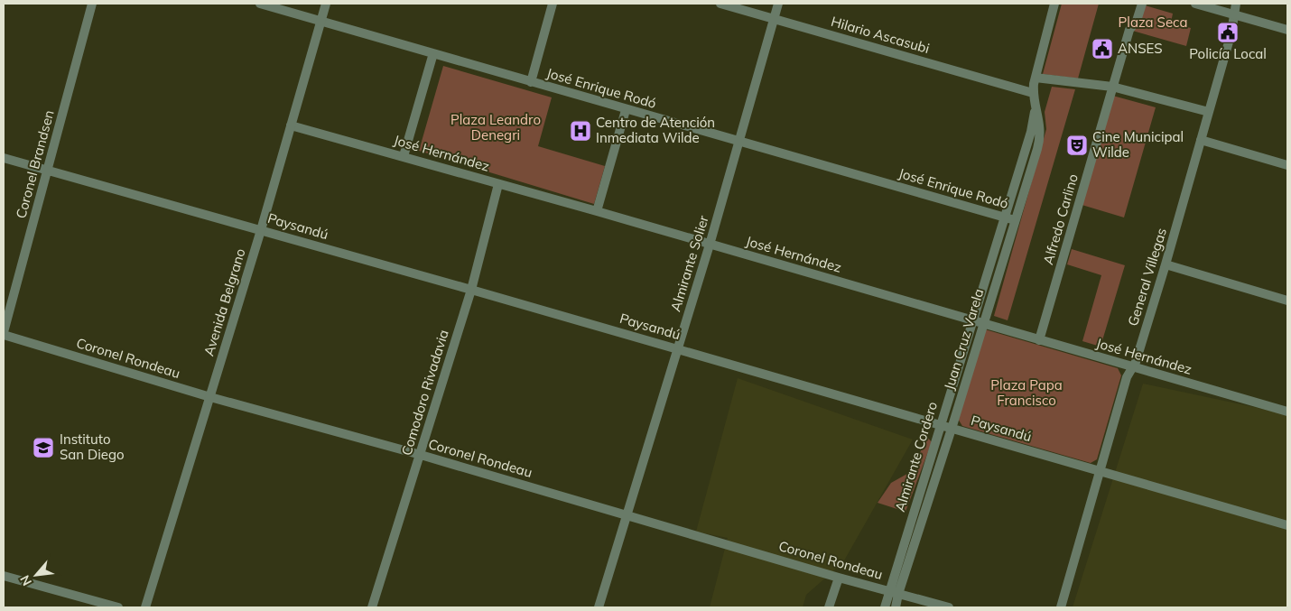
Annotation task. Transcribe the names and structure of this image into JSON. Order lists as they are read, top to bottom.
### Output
{
  "streets": {
    "street": [
      "Hilario Ascasubi",
      "José Enrique Rodó",
      "José Hernández",
      "Coronel Brandsen",
      "Alfredo Carlino",
      "Paysandú",
      "Almirante Solier",
      "General Villegas",
      "Avenida Belgrano",
      "Juan Cruz Varela",
      "Coronel Rondeau",
      "Comodoro Rivadavia",
      "Almirante Cordero"
    ]
  },
  "crossings": [
    ["Hilario Ascasubi", "Almirante Solier"],
    ["Hilario Ascasubi", "Juan Cruz Varela"],
    ["José Enrique Rodó", "Almirante Solier"],
    ["José Enrique Rodó", "Avenida Belgrano"],
    ["José Enrique Rodó", "Juan Cruz Varela"],
    ["José Enrique Rodó", "Almirante Cordero"],
    ["José Hernández", "Alfredo Carlino"],
    ["José Hernández", "Almirante Solier"],
    ["José Hernández", "General Villegas"],
    ["José Hernández", "Avenida Belgrano"],
    ["José Hernández", "Juan Cruz Varela"],
    ["José Hernández", "Comodoro Rivadavia"],
    ["José Hernández", "Almirante Cordero"],
    ["Coronel Brandsen", "Paysandú"],
    ["Coronel Brandsen", "Coronel Rondeau"],
    ["Paysandú", "Almirante Solier"],
    ["Paysandú", "General Villegas"],
    ["Paysandú", "Avenida Belgrano"],
    ["Paysandú", "Juan Cruz Varela"],
    ["Paysandú", "Comodoro Rivadavia"],
    ["Paysandú", "Almirante Cordero"],
    ["Almirante Solier", "Coronel Rondeau"],
    ["Avenida Belgrano", "Coronel Rondeau"],
    ["Juan Cruz Varela", "Coronel Rondeau"],
    ["Juan Cruz Varela", "Almirante Cordero"],
    ["Coronel Rondeau", "Comodoro Rivadavia"],
    ["Coronel Rondeau", "Almirante Cordero"]
  ],
  "parks": ["Plaza Seca", "Plaza Leandro Denegri", "Plaza Papa Francisco"],
  "places": {
    "public building": ["Policía Local", "ANSES"],
    "hospital": ["Centro de Atención Inmediata Wilde"],
    "theatre": ["Cine Municipal Wilde"],
    "school or university": ["Instituto San Diego"]
  },
  "north": "bottom left"
}
